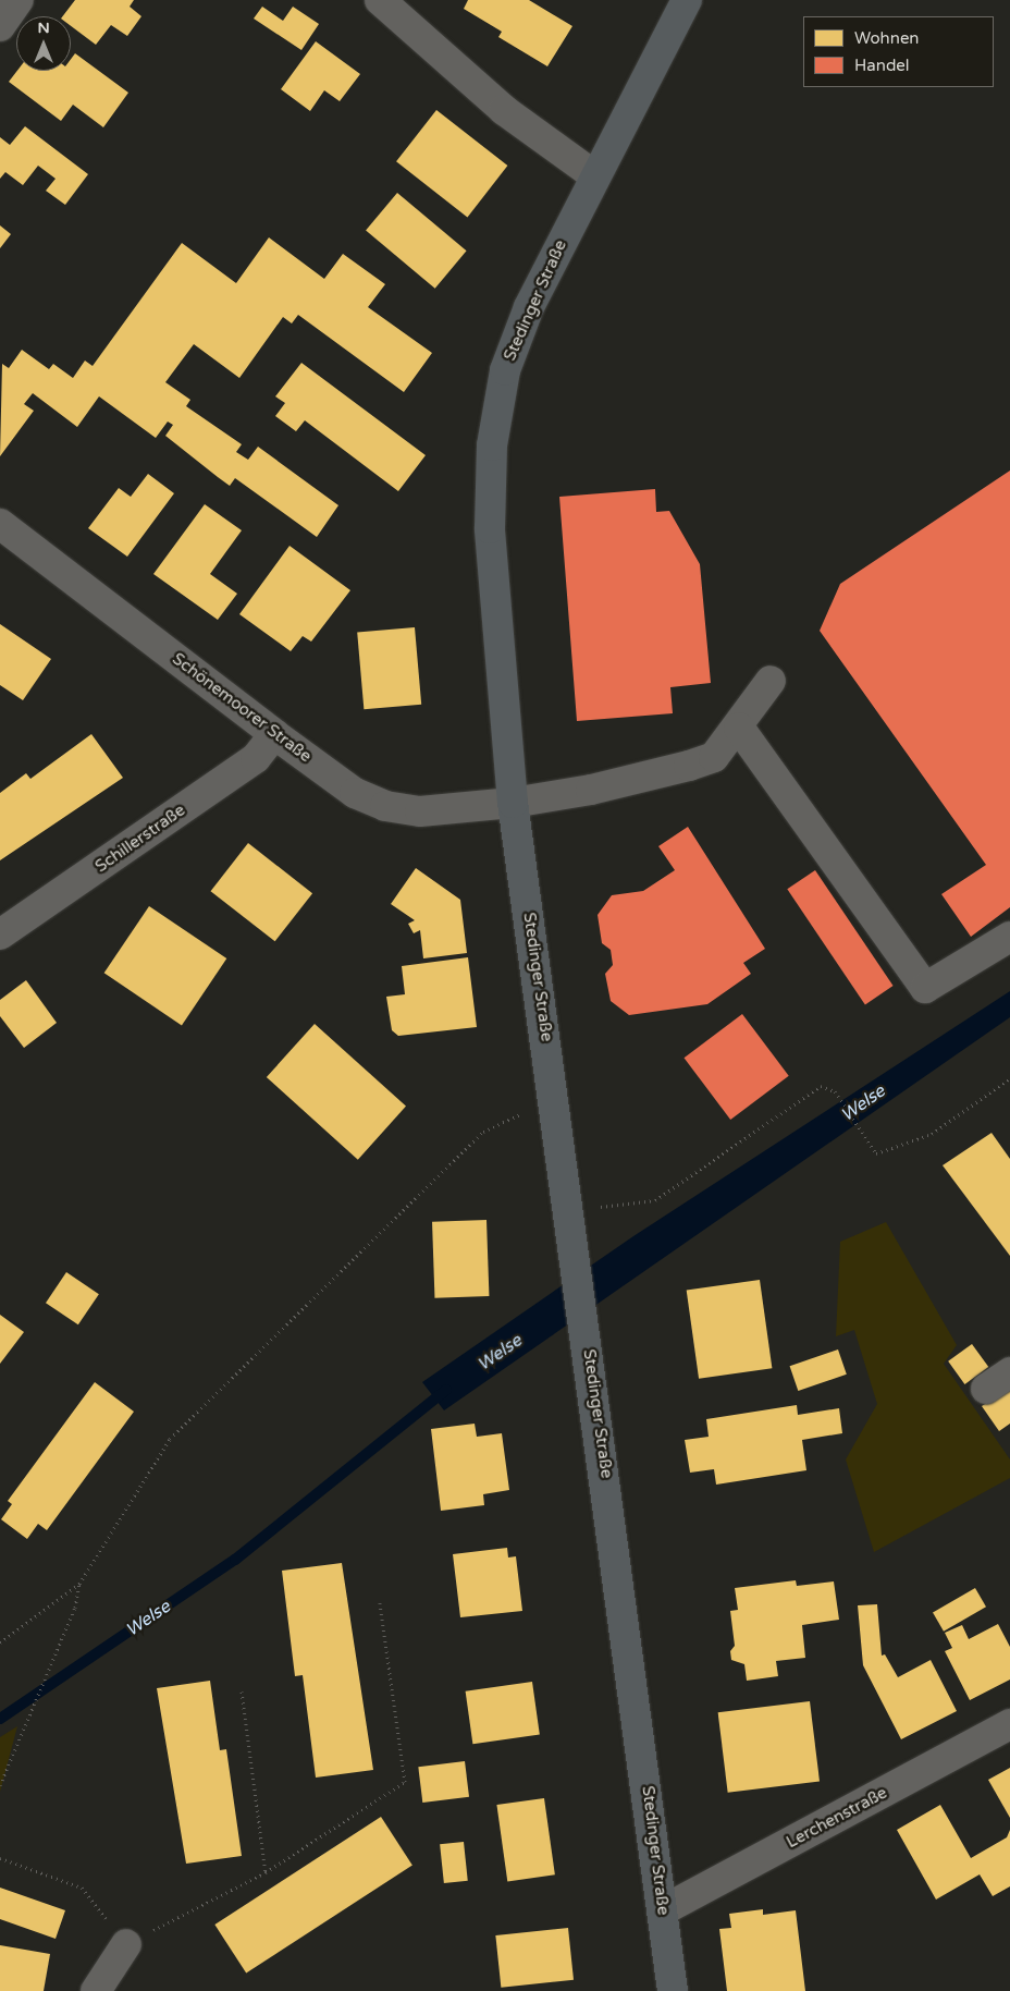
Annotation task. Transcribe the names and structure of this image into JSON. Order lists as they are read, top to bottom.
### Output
{
  "streets": {
    "main road": ["Stedinger Straße"],
    "street": ["Schönemoorer Straße", "Schillerstraße", "Lerchenstraße"]
  },
  "crossings": [
    ["Stedinger Straße", "Schönemoorer Straße"],
    ["Stedinger Straße", "Lerchenstraße"],
    ["Schönemoorer Straße", "Schillerstraße"]
  ],
  "water": ["Welse"],
  "legend": ["Wohnen", "Handel"],
  "north": "top"
}
